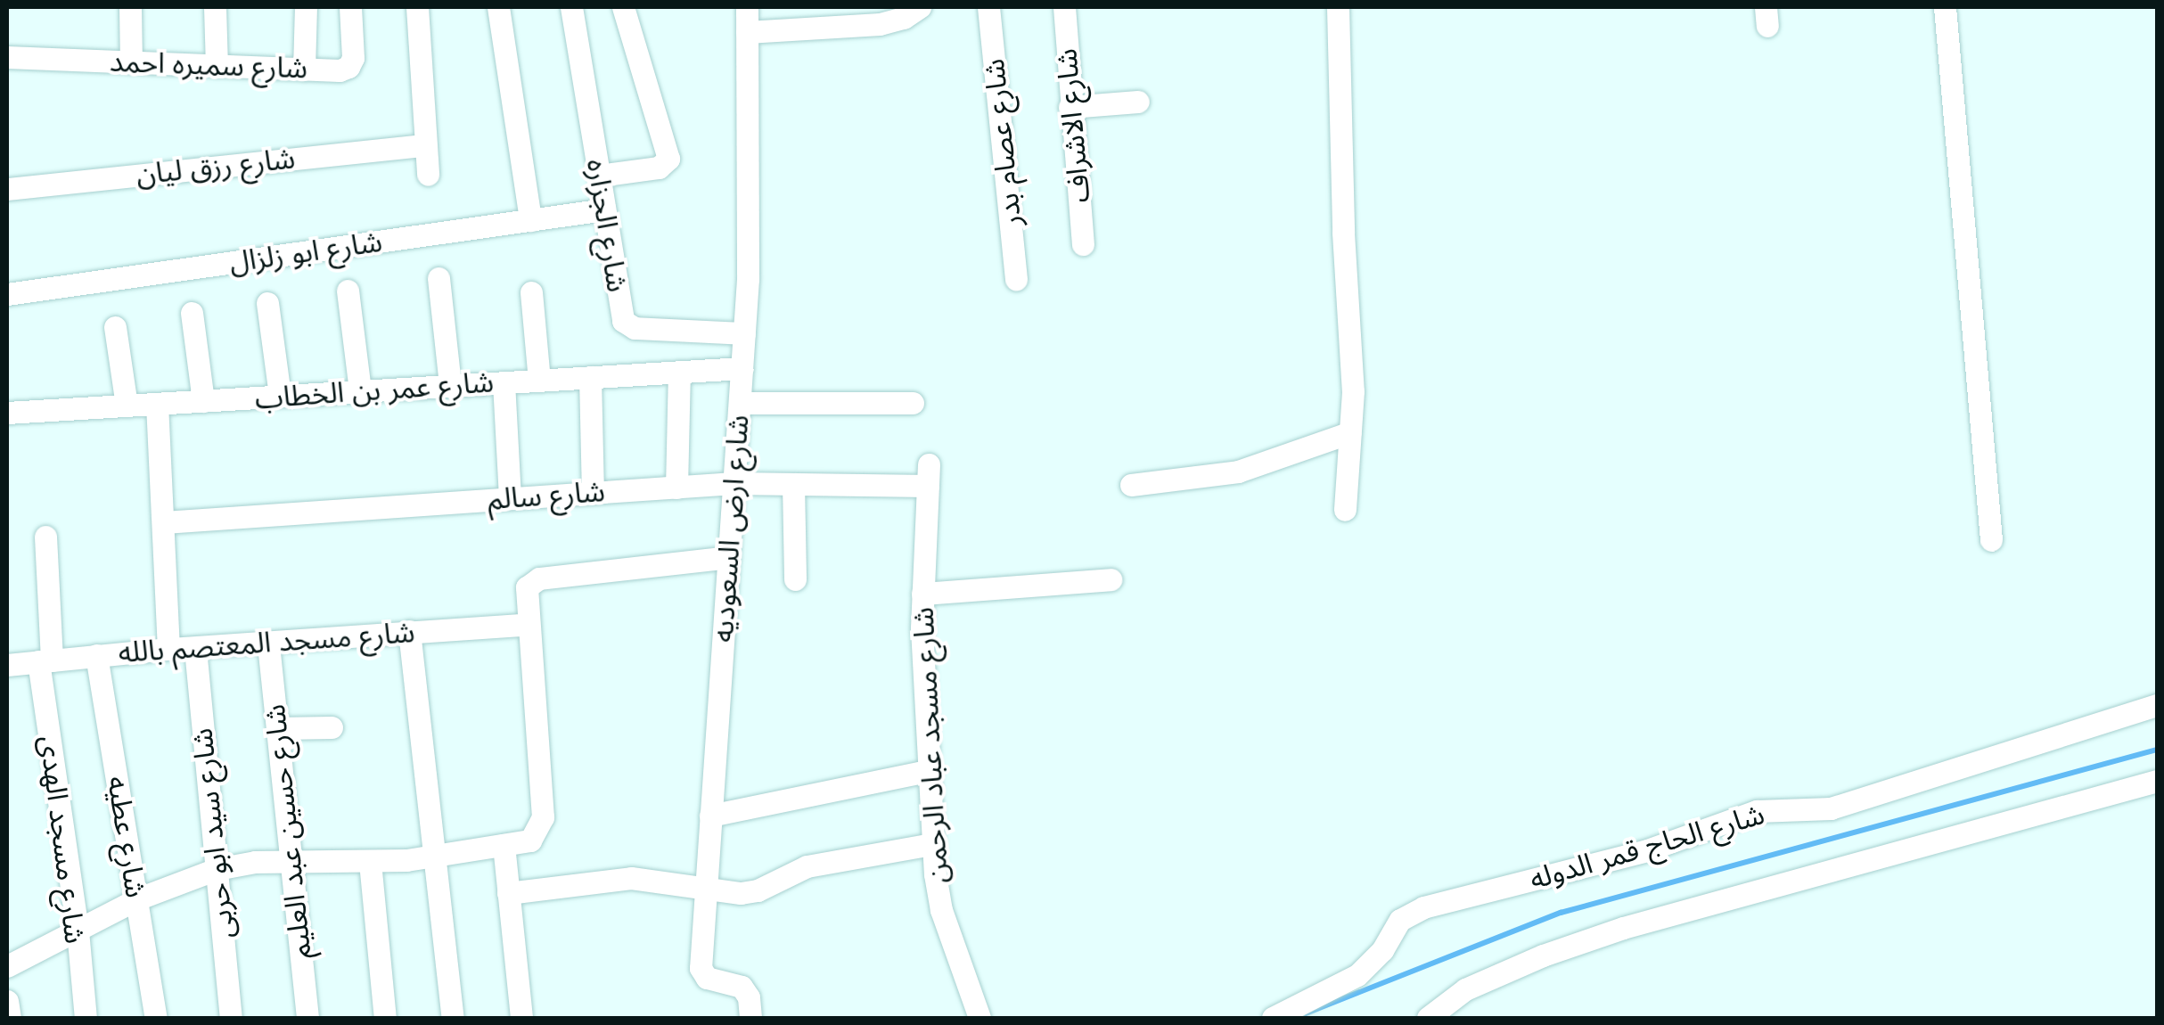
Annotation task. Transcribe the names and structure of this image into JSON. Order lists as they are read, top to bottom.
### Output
{
  "streets": {
    "street": [
      "شارع سميره احمد",
      "شارع الاشراف",
      "شارع عصام بدر",
      "شارع رزق ليان",
      "شارع الجزاره",
      "شارع ابو زلزال",
      "شارع عمر بن الخطاب",
      "شارع سالم",
      "شارع ارض السعوديه",
      "شارع مسجد المعتصم بالله",
      "شارع مسجد عباد الرحمن",
      "شارع حسين عبد العليم",
      "شارع سيد ابو حربى",
      "شارع عطيه",
      "شارع مسجد الهدى",
      "شارع الحاج قمر الدوله"
    ]
  },
  "crossings": [
    ["شارع الجزاره", "شارع ابو زلزال"],
    ["شارع الجزاره", "شارع ارض السعوديه"],
    ["شارع عمر بن الخطاب", "شارع ارض السعوديه"],
    ["شارع سالم", "شارع ارض السعوديه"],
    ["شارع سالم", "شارع مسجد عباد الرحمن"],
    ["شارع مسجد المعتصم بالله", "شارع حسين عبد العليم"],
    ["شارع مسجد المعتصم بالله", "شارع سيد ابو حربى"],
    ["شارع مسجد المعتصم بالله", "شارع عطيه"],
    ["شارع مسجد المعتصم بالله", "شارع مسجد الهدى"]
  ]
}
